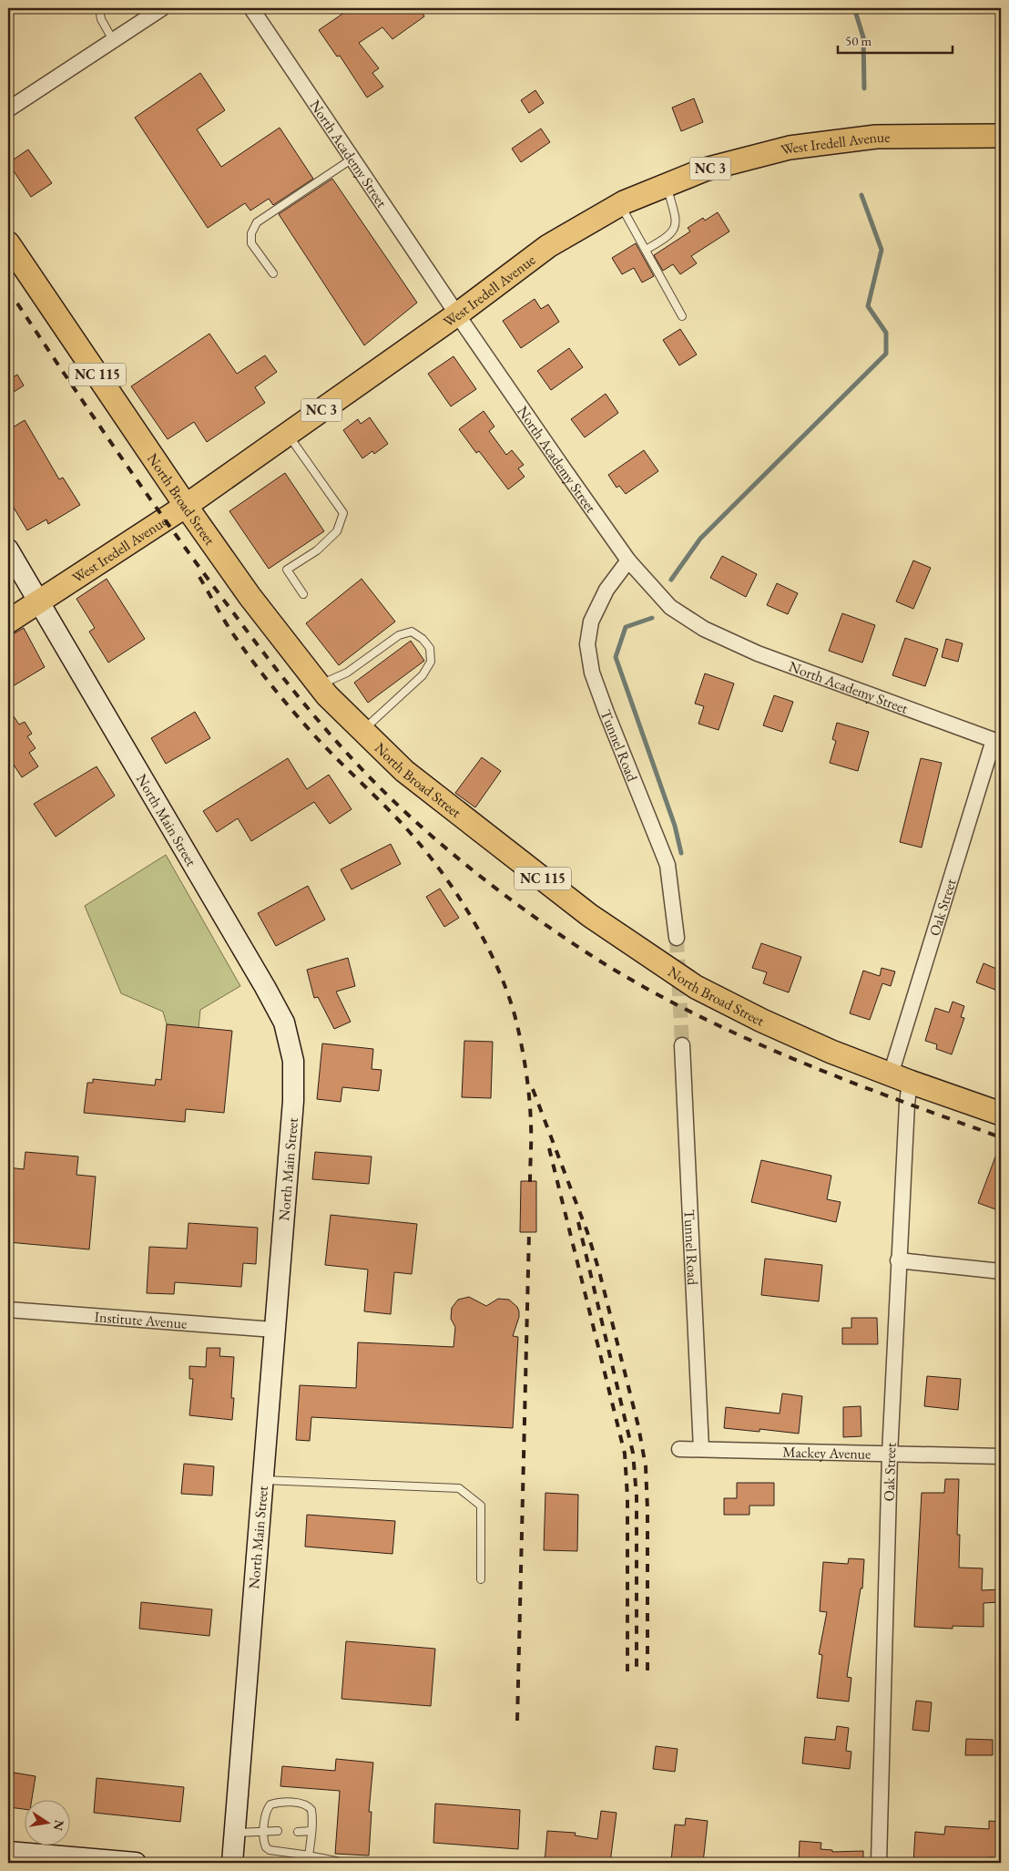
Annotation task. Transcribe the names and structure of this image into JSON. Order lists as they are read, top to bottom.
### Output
{
  "streets": {
    "main road": [
      "West Iredell Avenue",
      "NC 3",
      "NC 115",
      "North Broad Street",
      "North Main Street"
    ],
    "street": [
      "North Academy Street",
      "Tunnel Road",
      "Oak Street",
      "Institute Avenue",
      "Mackey Avenue"
    ]
  },
  "crossings": [
    ["West Iredell Avenue", "North Academy Street"],
    ["West Iredell Avenue", "NC 3"],
    ["West Iredell Avenue", "North Broad Street"],
    ["West Iredell Avenue", "North Main Street"],
    ["North Academy Street", "Tunnel Road"],
    ["North Academy Street", "Oak Street"],
    ["NC 3", "North Main Street"],
    ["North Broad Street", "Oak Street"],
    ["Tunnel Road", "Mackey Avenue"],
    ["North Main Street", "Institute Avenue"],
    ["Oak Street", "Mackey Avenue"]
  ],
  "scale_bar": "50 m",
  "north": "right"
}
